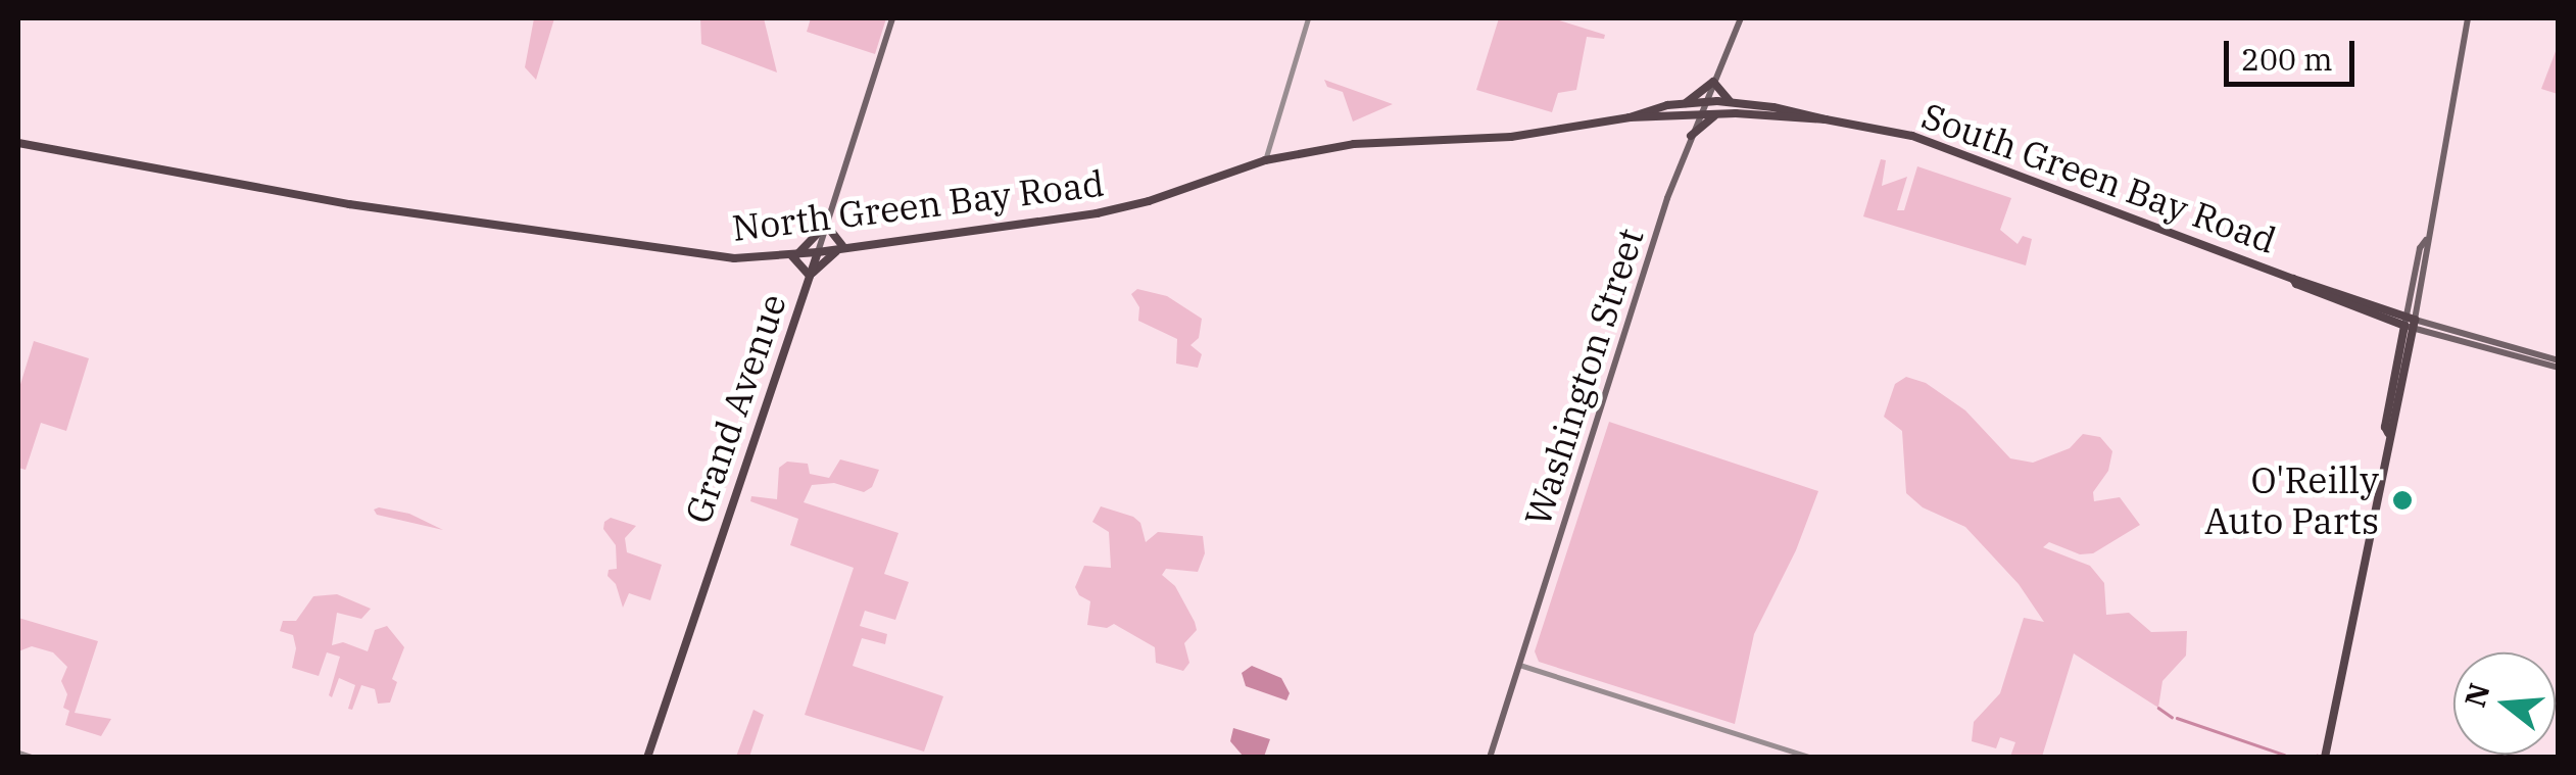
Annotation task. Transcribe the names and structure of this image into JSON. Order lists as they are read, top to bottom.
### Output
{
  "streets": {
    "main road": [
      "South Green Bay Road",
      "North Green Bay Road",
      "Washington Street",
      "Grand Avenue"
    ]
  },
  "crossings": [
    ["South Green Bay Road", "North Green Bay Road"],
    ["South Green Bay Road", "Washington Street"],
    ["North Green Bay Road", "Washington Street"],
    ["North Green Bay Road", "Grand Avenue"]
  ],
  "places": ["O'Reilly Auto Parts"],
  "scale_bar": "200 m",
  "north": "left"
}
